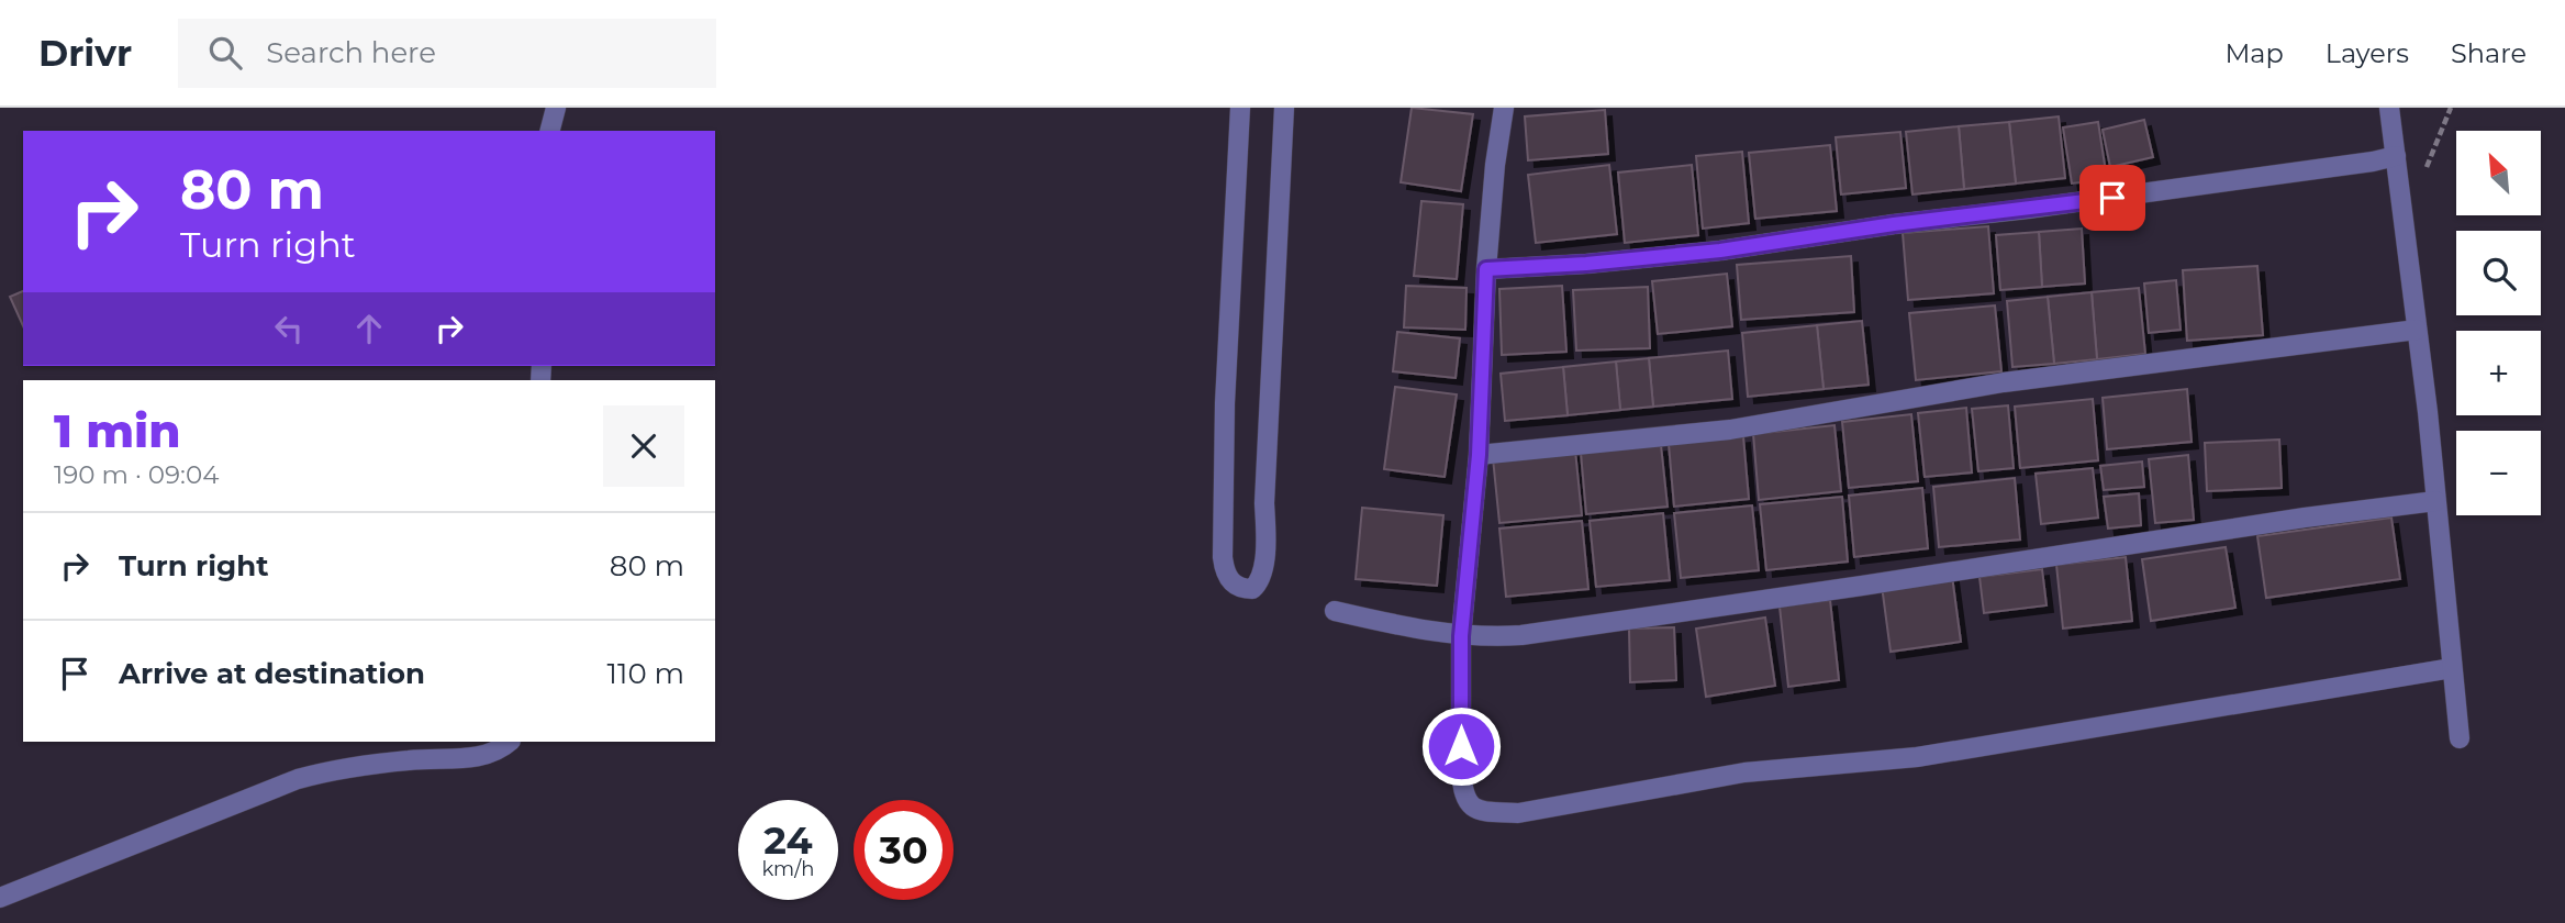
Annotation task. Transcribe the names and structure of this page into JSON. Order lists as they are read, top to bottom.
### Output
{
  "north": "top left",
  "page": {
    "header": "Drivr",
    "search": "Search here",
    "nav": ["Map", "Layers", "Share"],
    "map_buttons": ["+", "−"],
    "turn": ["80 m", "Turn right"],
    "heading": ["1 min", "190 m · 09:04"],
    "list": [
      {
        "name": "Turn right",
        "value": "80 m"
      },
      {
        "name": "Arrive at destination",
        "value": "110 m"
      }
    ],
    "speed": "24 km/h",
    "limit": "30"
  }
}
